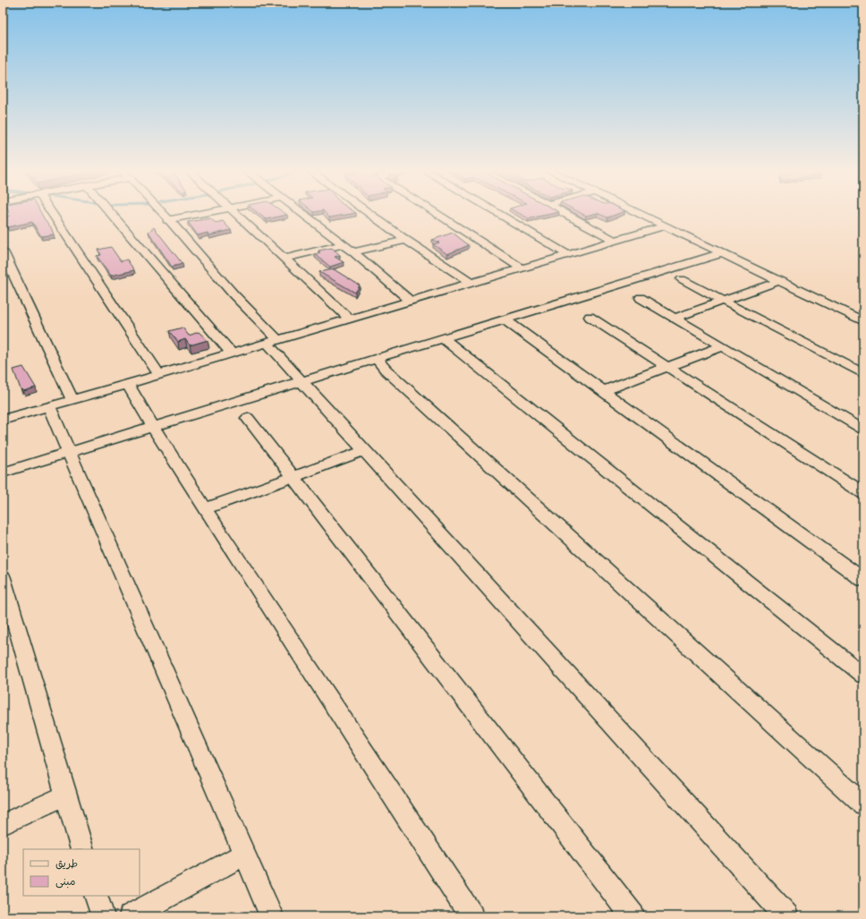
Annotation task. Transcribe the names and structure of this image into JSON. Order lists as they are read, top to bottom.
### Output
{
  "legend": ["طريق", "مبنى"]
}
